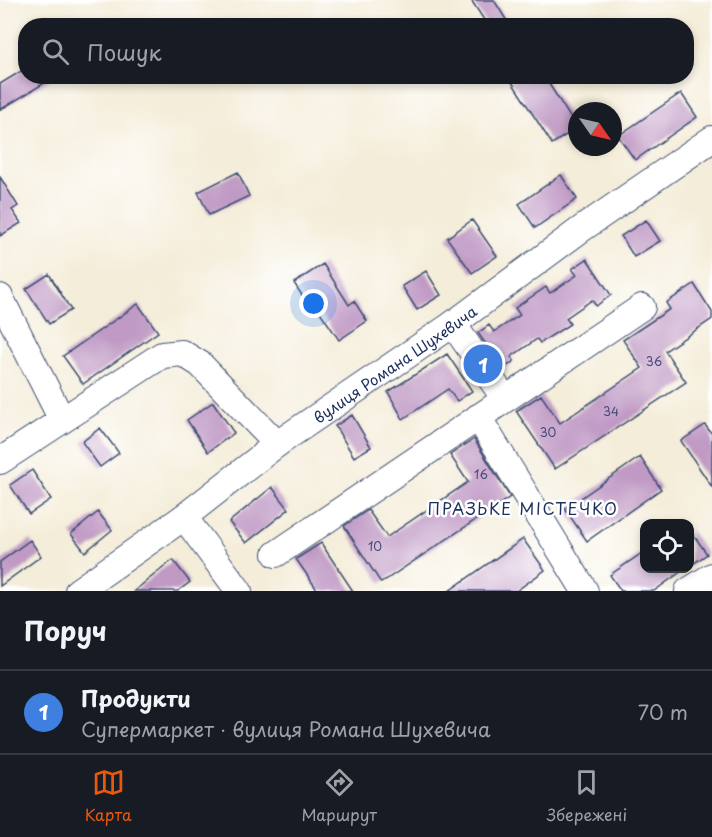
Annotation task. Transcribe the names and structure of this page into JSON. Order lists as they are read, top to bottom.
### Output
{
  "streets": {
    "street": ["вулиця Романа Шухевича"]
  },
  "districts": ["ПРАЗЬКЕ МІСТЕЧКО"],
  "house_numbers": [
    "36",
    "34",
    "30",
    "16",
    "10"
  ],
  "north": "bottom right",
  "page": {
    "search": "Пошук",
    "pins": "1",
    "heading": "Поруч",
    "list": [
      {
        "mark": "1",
        "name": "Продукти",
        "note": "Супермаркет · вулиця Романа Шухевича",
        "value": "70 m"
      }
    ],
    "nav": ["Карта", "Маршрут", "Збережені"]
  }
}
